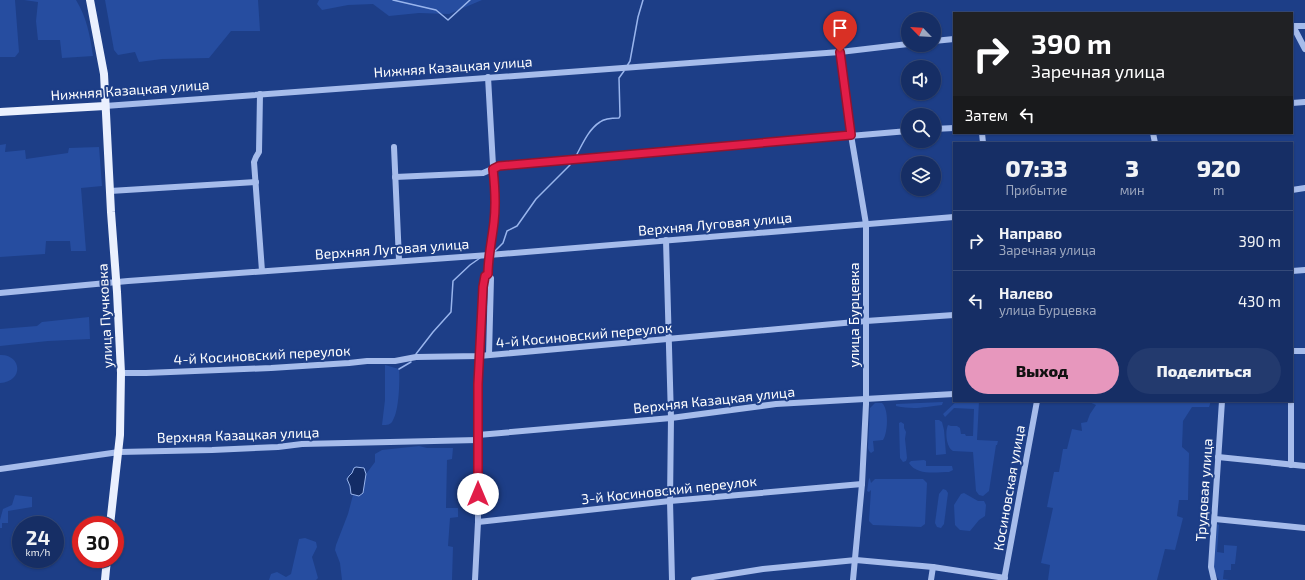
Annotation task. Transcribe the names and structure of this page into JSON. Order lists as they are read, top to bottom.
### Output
{
  "streets": {
    "main road": ["Нижняя Казацкая улица", "улица Пучковка"],
    "street": [
      "Верхняя Луговая улица",
      "улица Бурцевка",
      "4-й Косиновский переулок",
      "Верхняя Казацкая улица",
      "Косиновская улица",
      "3-й Косиновский переулок",
      "Трудовая улица"
    ]
  },
  "crossings": [
    ["Нижняя Казацкая улица", "улица Бурцевка"],
    ["Нижняя Казацкая улица", "улица Пучковка"],
    ["Верхняя Луговая улица", "улица Бурцевка"],
    ["Верхняя Луговая улица", "улица Пучковка"],
    ["улица Бурцевка", "4-й Косиновский переулок"],
    ["улица Бурцевка", "Верхняя Казацкая улица"],
    ["улица Бурцевка", "3-й Косиновский переулок"],
    ["улица Пучковка", "4-й Косиновский переулок"],
    ["улица Пучковка", "Верхняя Казацкая улица"]
  ],
  "north": "top left",
  "page": {
    "turn": ["390 m", "Заречная улица"],
    "then": "Затем",
    "eta": [
      "07:33",
      "Прибытие",
      "3",
      "мин",
      "920",
      "m"
    ],
    "list": [
      {
        "name": "Направо",
        "note": "Заречная улица",
        "value": "390 m"
      },
      {
        "name": "Налево",
        "note": "улица Бурцевка",
        "value": "430 m"
      }
    ],
    "buttons": ["Выход", "Поделиться"],
    "speed": "24 km/h",
    "limit": "30"
  }
}
